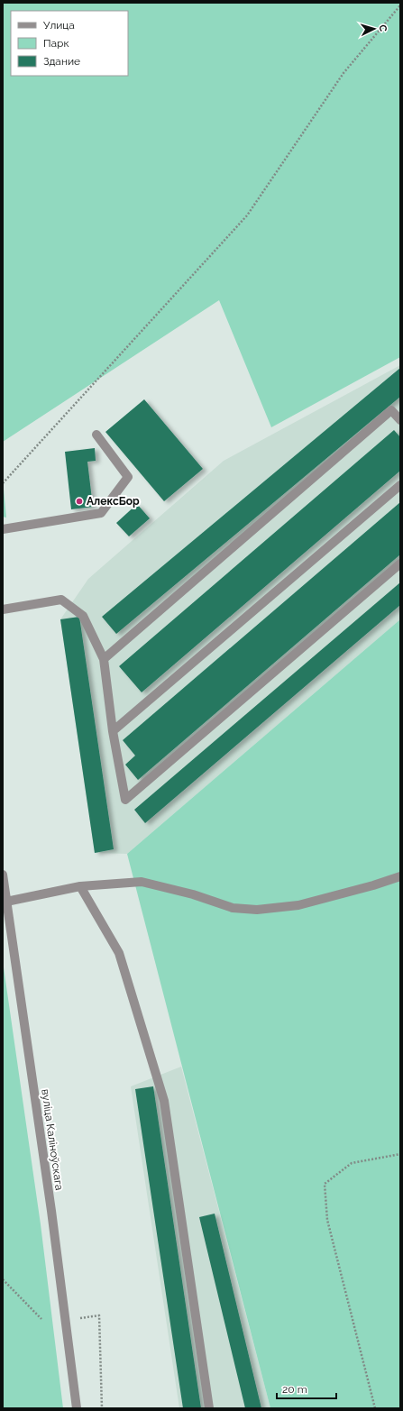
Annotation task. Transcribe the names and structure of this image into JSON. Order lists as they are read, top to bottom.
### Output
{
  "streets": {
    "street": ["вуліца Каліноўскага"]
  },
  "places": ["АлексБор"],
  "legend": ["Улица", "Парк", "Здание"],
  "scale_bar": "20 m",
  "north": "right"
}
